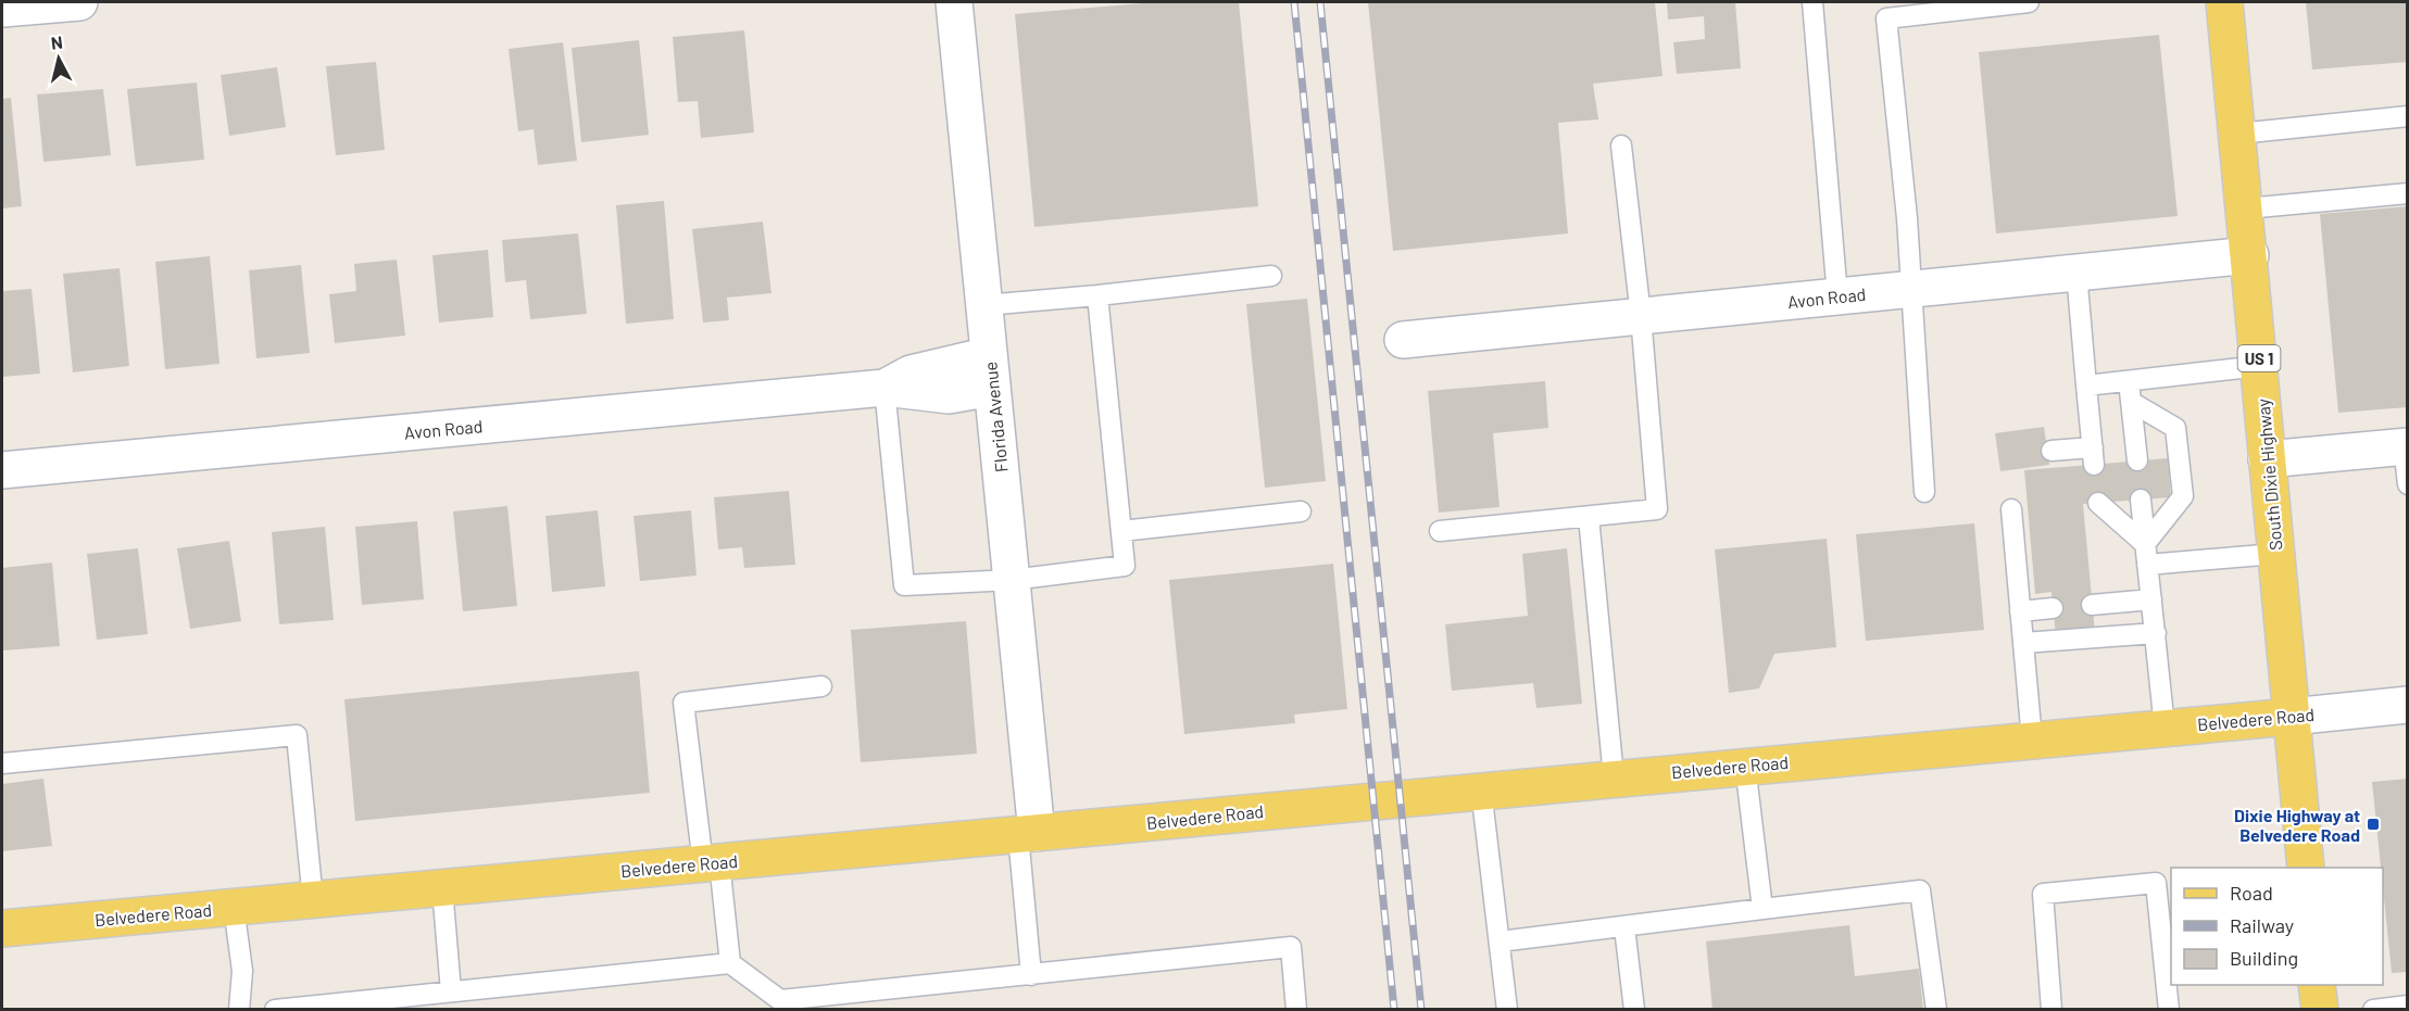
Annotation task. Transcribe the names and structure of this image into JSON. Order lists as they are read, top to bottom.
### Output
{
  "streets": {
    "main road": ["US 1", "South Dixie Highway", "Belvedere Road"],
    "street": ["Avon Road", "Florida Avenue"]
  },
  "crossings": [
    ["Avon Road", "Florida Avenue"],
    ["Avon Road", "South Dixie Highway"],
    ["Florida Avenue", "Belvedere Road"],
    ["South Dixie Highway", "Belvedere Road"]
  ],
  "places": {
    "transit": ["Dixie Highway at Belvedere Road"]
  },
  "legend": ["Road", "Railway", "Building"],
  "north": "top"
}
